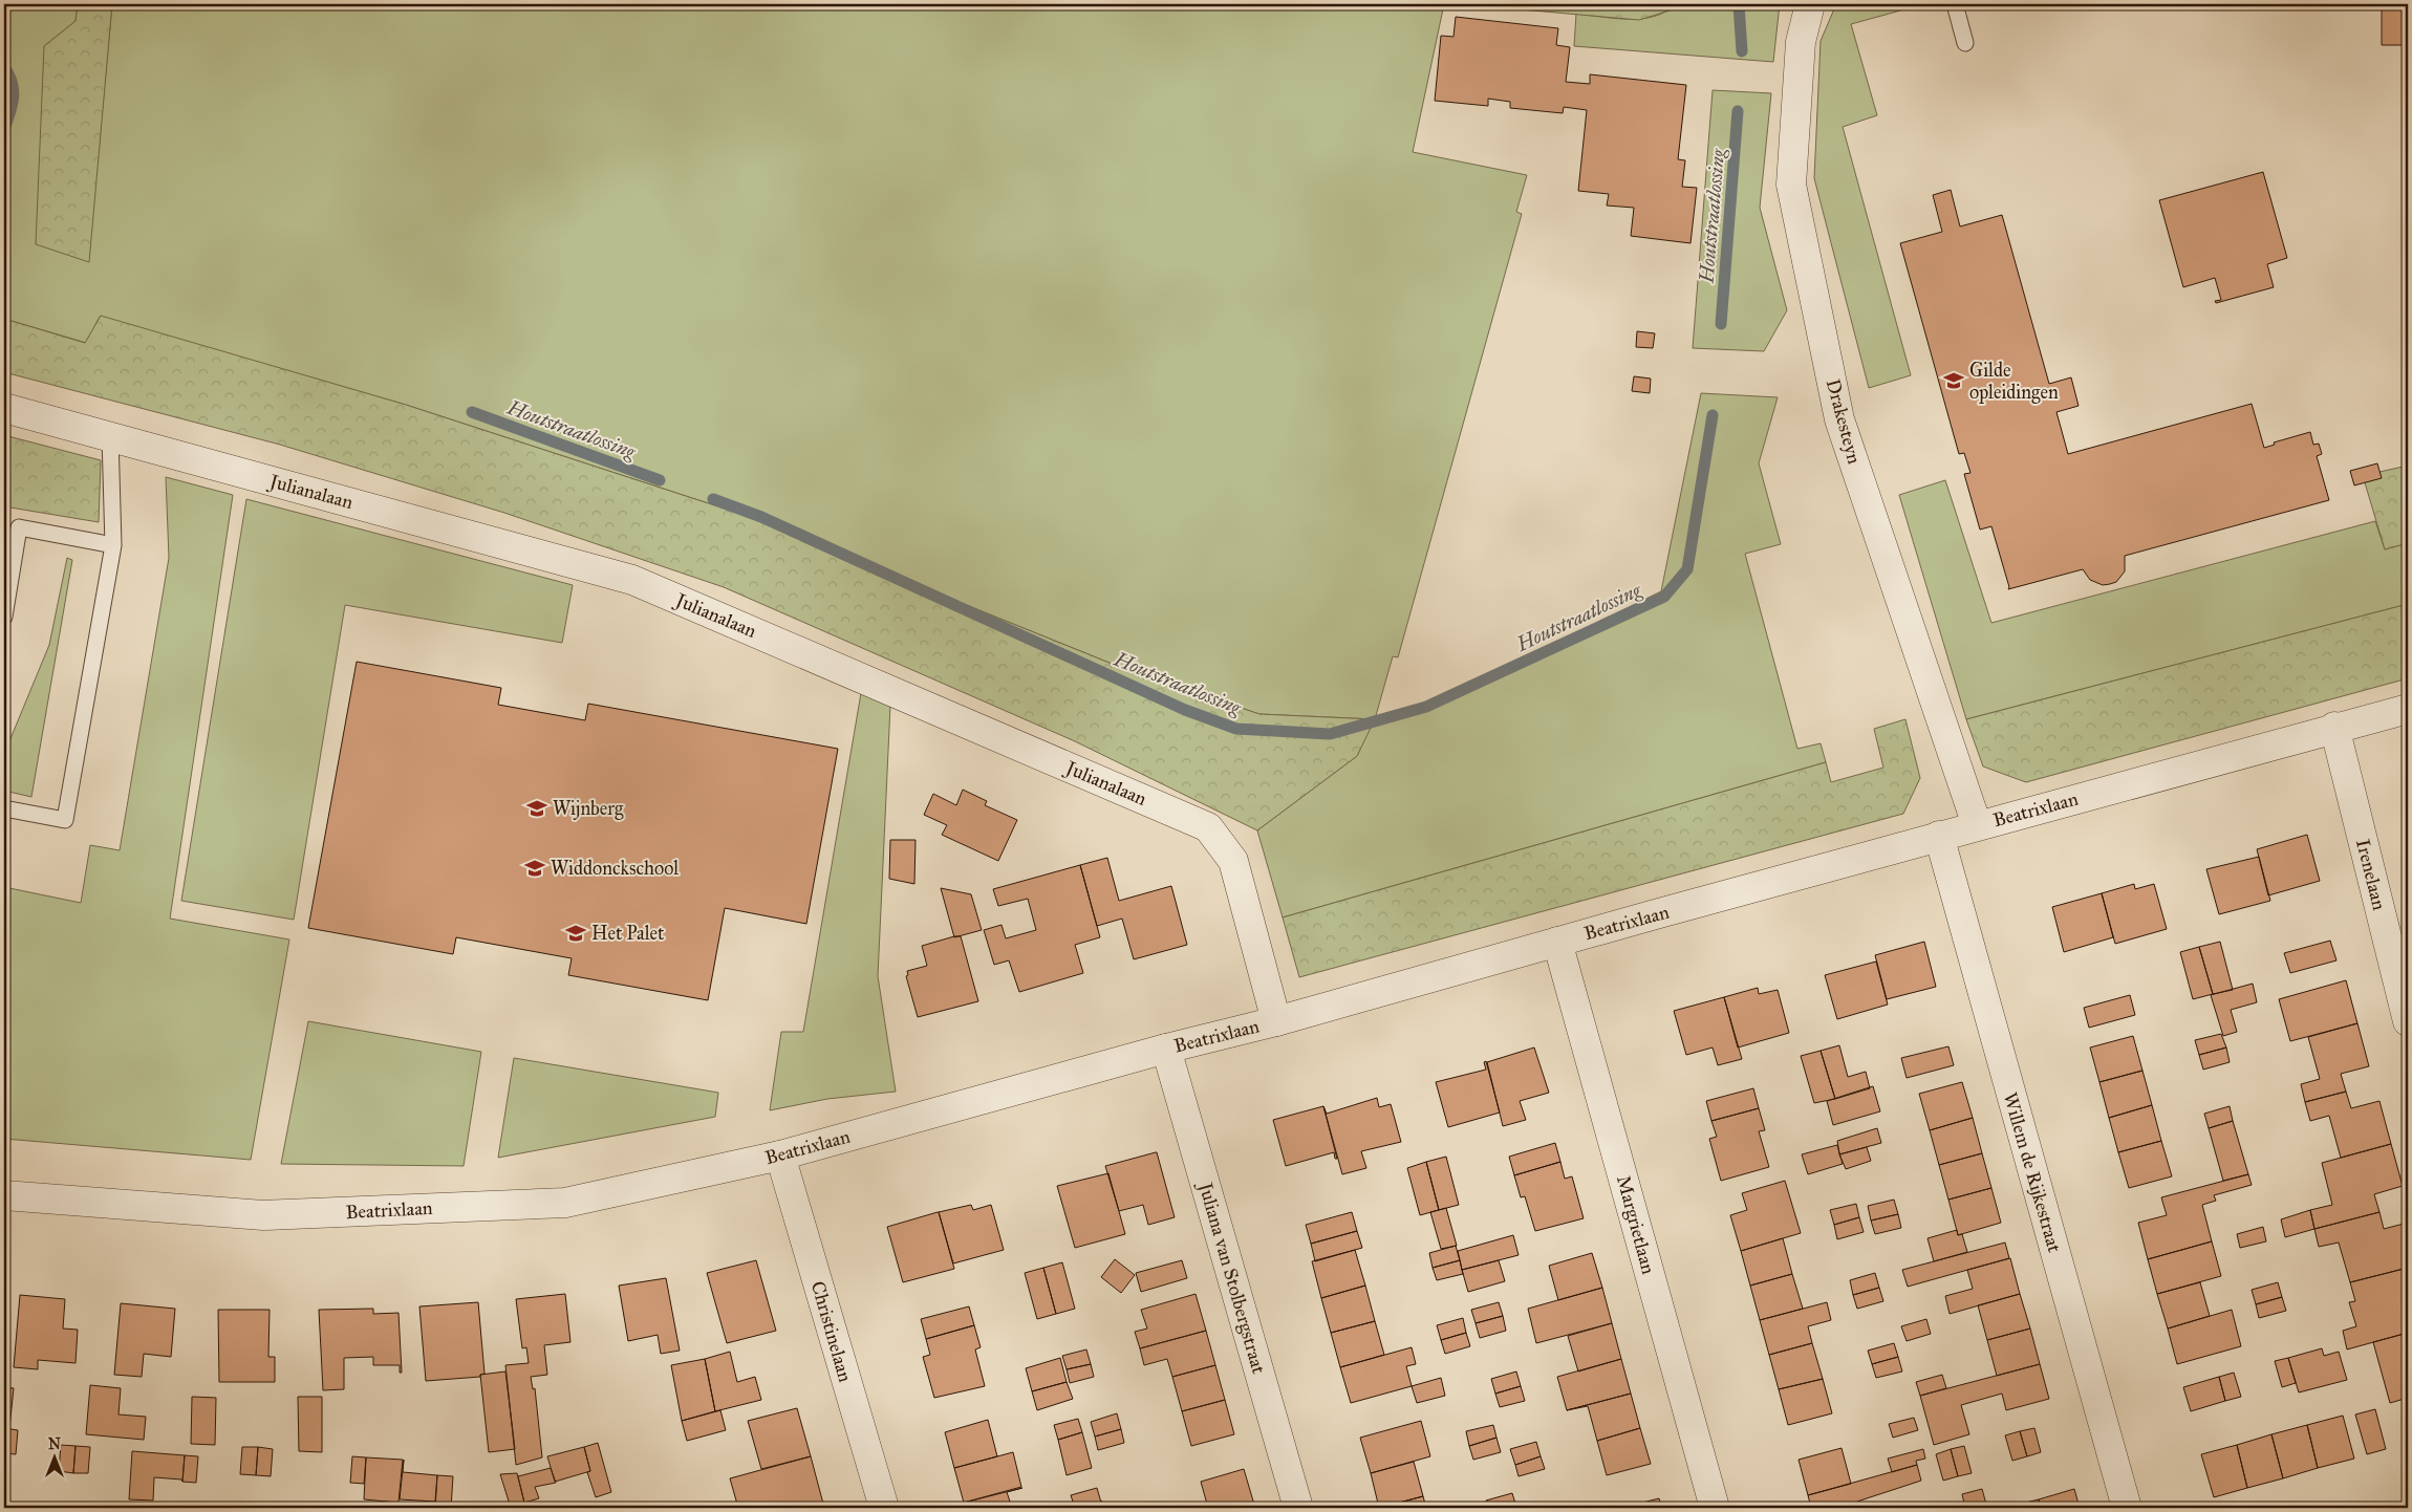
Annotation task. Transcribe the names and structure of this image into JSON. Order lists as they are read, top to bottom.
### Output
{
  "streets": {
    "street": [
      "Drakesteyn",
      "Julianalaan",
      "Beatrixlaan",
      "Irenelaan",
      "Willem de Rijkestraat",
      "Margrietlaan",
      "Juliana van Stolbergstraat",
      "Christinelaan"
    ]
  },
  "crossings": [
    ["Drakesteyn", "Beatrixlaan"],
    ["Julianalaan", "Beatrixlaan"],
    ["Beatrixlaan", "Irenelaan"],
    ["Beatrixlaan", "Willem de Rijkestraat"],
    ["Beatrixlaan", "Margrietlaan"],
    ["Beatrixlaan", "Juliana van Stolbergstraat"],
    ["Beatrixlaan", "Christinelaan"]
  ],
  "water": ["Houtstraatlossing"],
  "places": {
    "school or university": [
      "Gilde opleidingen",
      "Wijnberg",
      "Widdonckschool",
      "Het Palet"
    ]
  },
  "north": "top"
}
